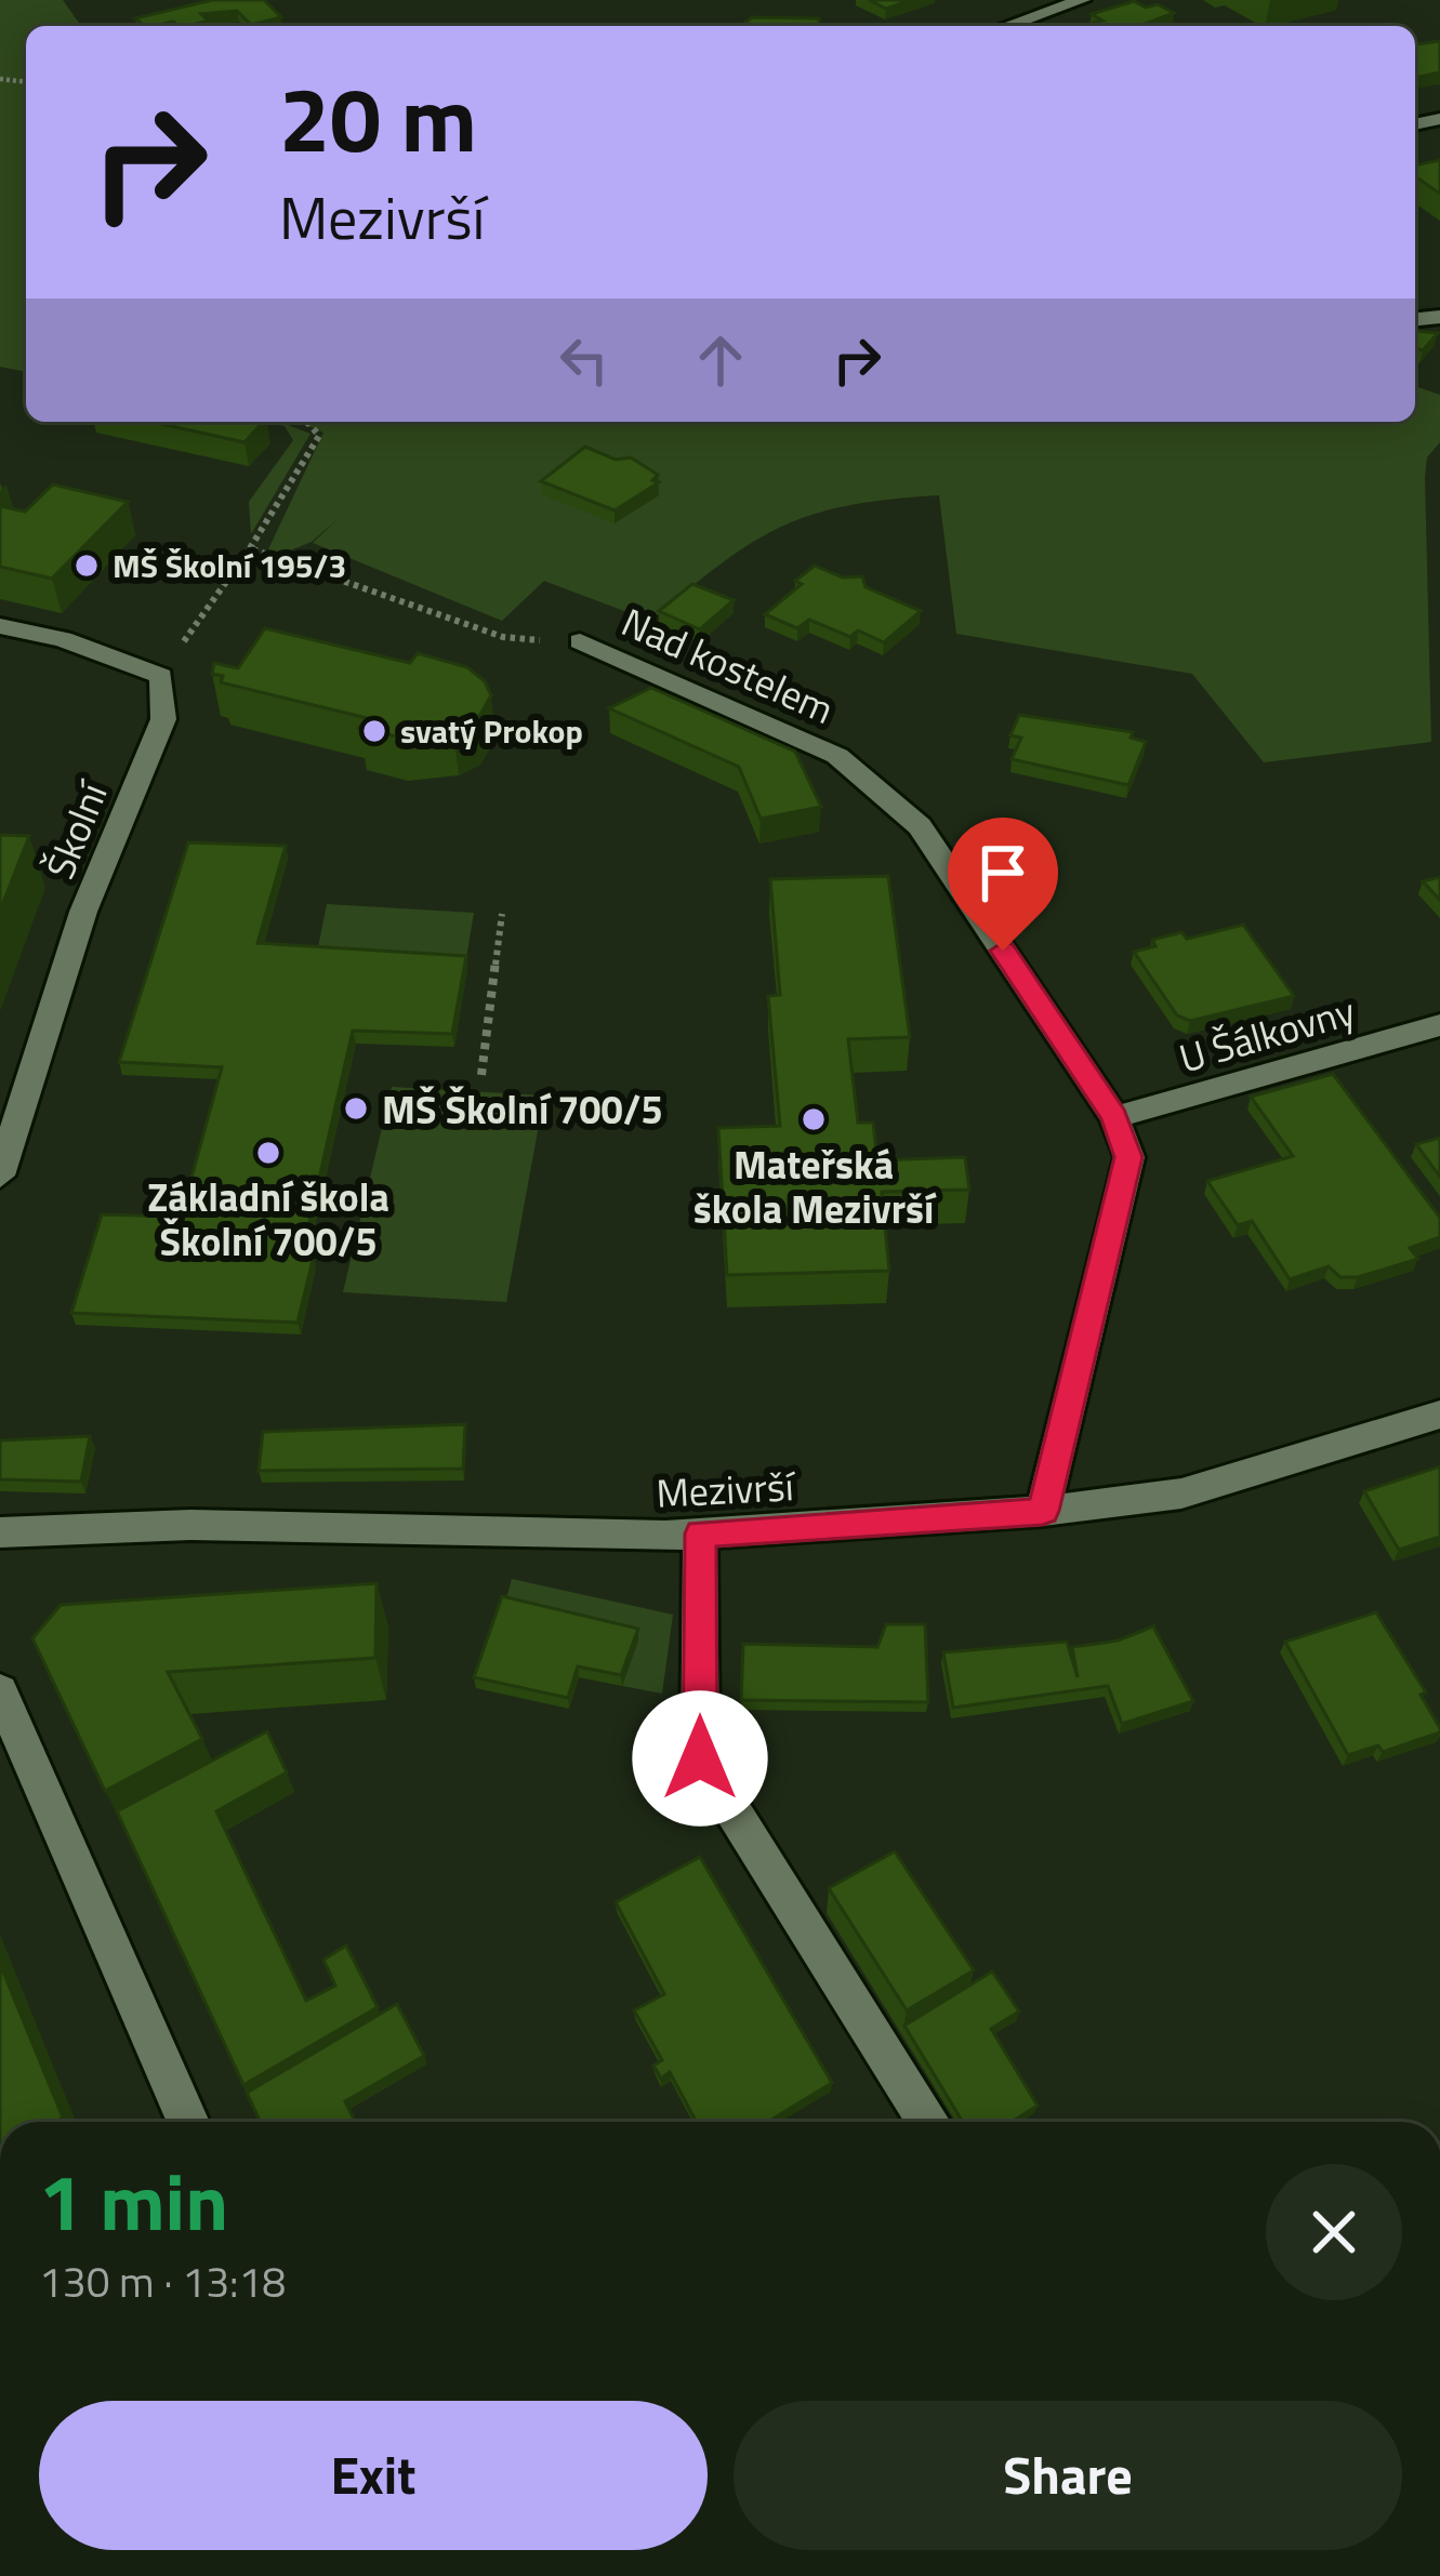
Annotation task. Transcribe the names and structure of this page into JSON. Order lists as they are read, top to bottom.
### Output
{
  "streets": {
    "street": [
      "Nad kostelem",
      "Školní",
      "U Šálkovny",
      "Mezivrší"
    ]
  },
  "crossings": [
    ["Nad kostelem", "U Šálkovny"],
    ["Nad kostelem", "Mezivrší"]
  ],
  "places": [
    "MŠ Školní 195/3",
    "svatý Prokop",
    "MŠ Školní 700/5",
    "Mateřská škola Mezivrší",
    "Základní škola Školní 700/5"
  ],
  "page": {
    "turn": ["20 m", "Mezivrší"],
    "heading": ["1 min", "130 m · 13:18"],
    "buttons": ["Exit", "Share"]
  }
}
